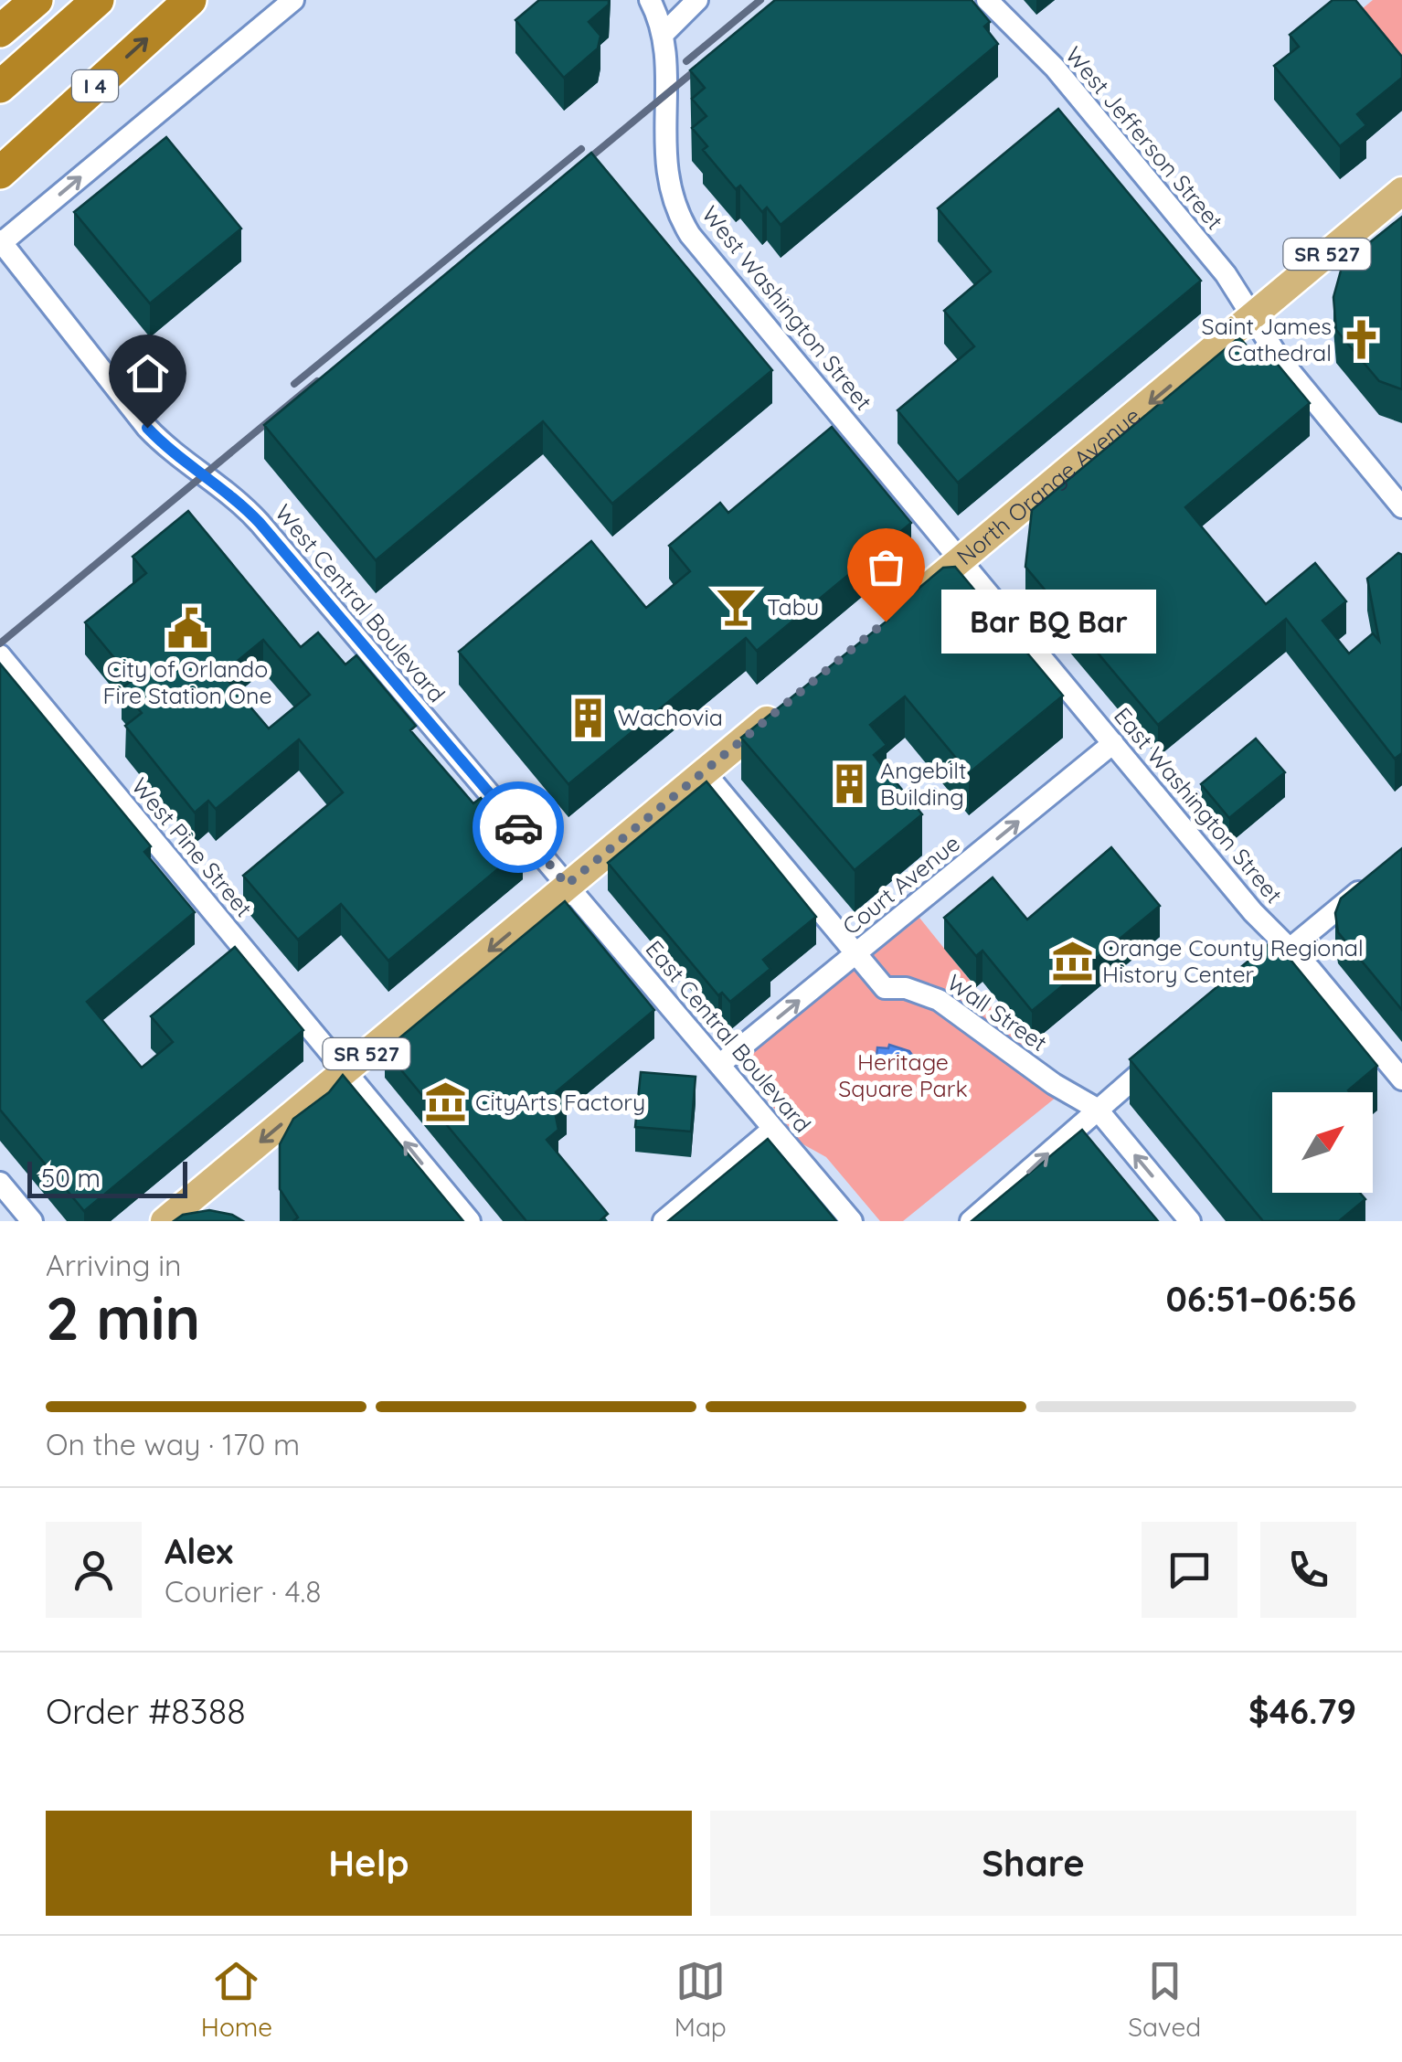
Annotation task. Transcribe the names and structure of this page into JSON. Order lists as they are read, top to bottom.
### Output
{
  "streets": {
    "highway": ["I 4"],
    "main road": ["SR 527", "North Orange Avenue"],
    "street": [
      "West Jefferson Street",
      "West Washington Street",
      "West Central Boulevard",
      "East Washington Street",
      "West Pine Street",
      "Court Avenue",
      "Wall Street",
      "East Central Boulevard"
    ]
  },
  "crossings": [
    ["West Jefferson Street", "North Orange Avenue"],
    ["SR 527", "West Central Boulevard"],
    ["SR 527", "West Pine Street"],
    ["SR 527", "Wall Street"],
    ["SR 527", "East Central Boulevard"],
    ["West Washington Street", "North Orange Avenue"],
    ["West Washington Street", "East Washington Street"],
    ["North Orange Avenue", "East Washington Street"],
    ["West Central Boulevard", "East Central Boulevard"],
    ["East Washington Street", "Court Avenue"],
    ["Court Avenue", "Wall Street"],
    ["Court Avenue", "East Central Boulevard"]
  ],
  "one_way": ["North Orange Avenue", "Court Avenue"],
  "parks": ["Heritage Square Park"],
  "places": {
    "church": ["Saint James Cathedral"],
    "bar": ["Tabu"],
    "other": ["Bar BQ Bar"],
    "public building": ["City of Orlando Fire Station One"],
    "building": ["Wachovia", "Angebilt Building"],
    "museum": ["Orange County Regional History Center", "CityArts Factory"]
  },
  "scale_bar": "50 m",
  "north": "top right",
  "page": {
    "bubble": "Bar BQ Bar",
    "scale": "50 m",
    "heading": ["2 min", "Arriving in", "06:51–06:56"],
    "panel": [
      "Alex",
      "Courier · 4.8",
      "Order #8388",
      "$46.79"
    ],
    "bar": "On the way · 170 m",
    "buttons": ["Help", "Share"],
    "tabs": ["Home", "Map", "Saved"]
  }
}
